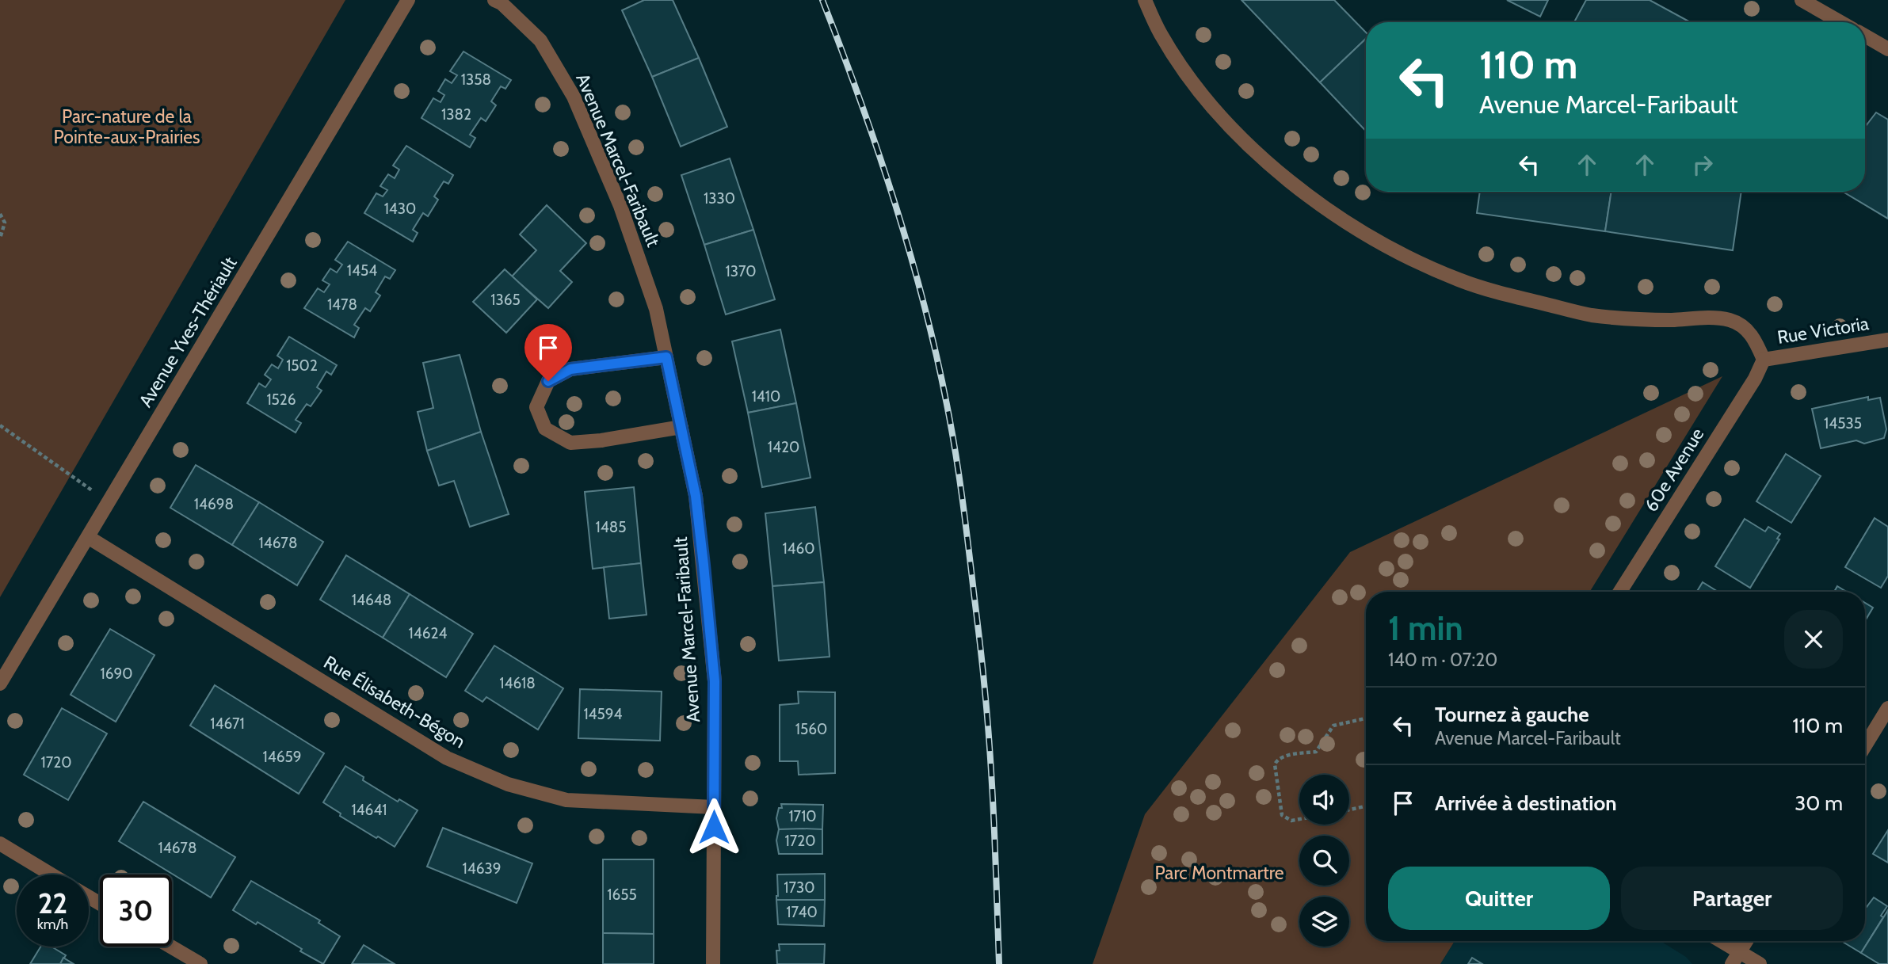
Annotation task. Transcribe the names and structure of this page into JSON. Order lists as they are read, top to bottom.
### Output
{
  "streets": {
    "street": [
      "Avenue Marcel-Faribault",
      "Rue Victoria",
      "Avenue Yves-Thériault",
      "60e Avenue",
      "Rue Élisabeth-Bégon"
    ]
  },
  "crossings": [
    ["Avenue Marcel-Faribault", "Rue Élisabeth-Bégon"],
    ["Rue Victoria", "60e Avenue"],
    ["Avenue Yves-Thériault", "Rue Élisabeth-Bégon"]
  ],
  "parks": ["Parc-nature de la Pointe-aux-Prairies", "Parc Montmartre"],
  "house_numbers": [
    "1358",
    "1382",
    "1330",
    "1430",
    "1454",
    "1370",
    "1365",
    "1478",
    "1502",
    "1410",
    "1526",
    "14535",
    "1420",
    "14698",
    "1485",
    "14678",
    "1460",
    "14648",
    "14624",
    "1690",
    "14618",
    "14594",
    "14671",
    "1560",
    "14659",
    "1720",
    "14641",
    "1710",
    "1720",
    "14678",
    "14639",
    "1730",
    "1655",
    "1740"
  ],
  "page": {
    "turn": ["110 m", "Avenue Marcel-Faribault"],
    "heading": ["1 min", "140 m · 07:20"],
    "list": [
      {
        "name": "Tournez à gauche",
        "note": "Avenue Marcel-Faribault",
        "value": "110 m"
      },
      {
        "name": "Arrivée à destination",
        "value": "30 m"
      }
    ],
    "buttons": ["Quitter", "Partager"],
    "speed": "22 km/h",
    "limit": "30"
  }
}
